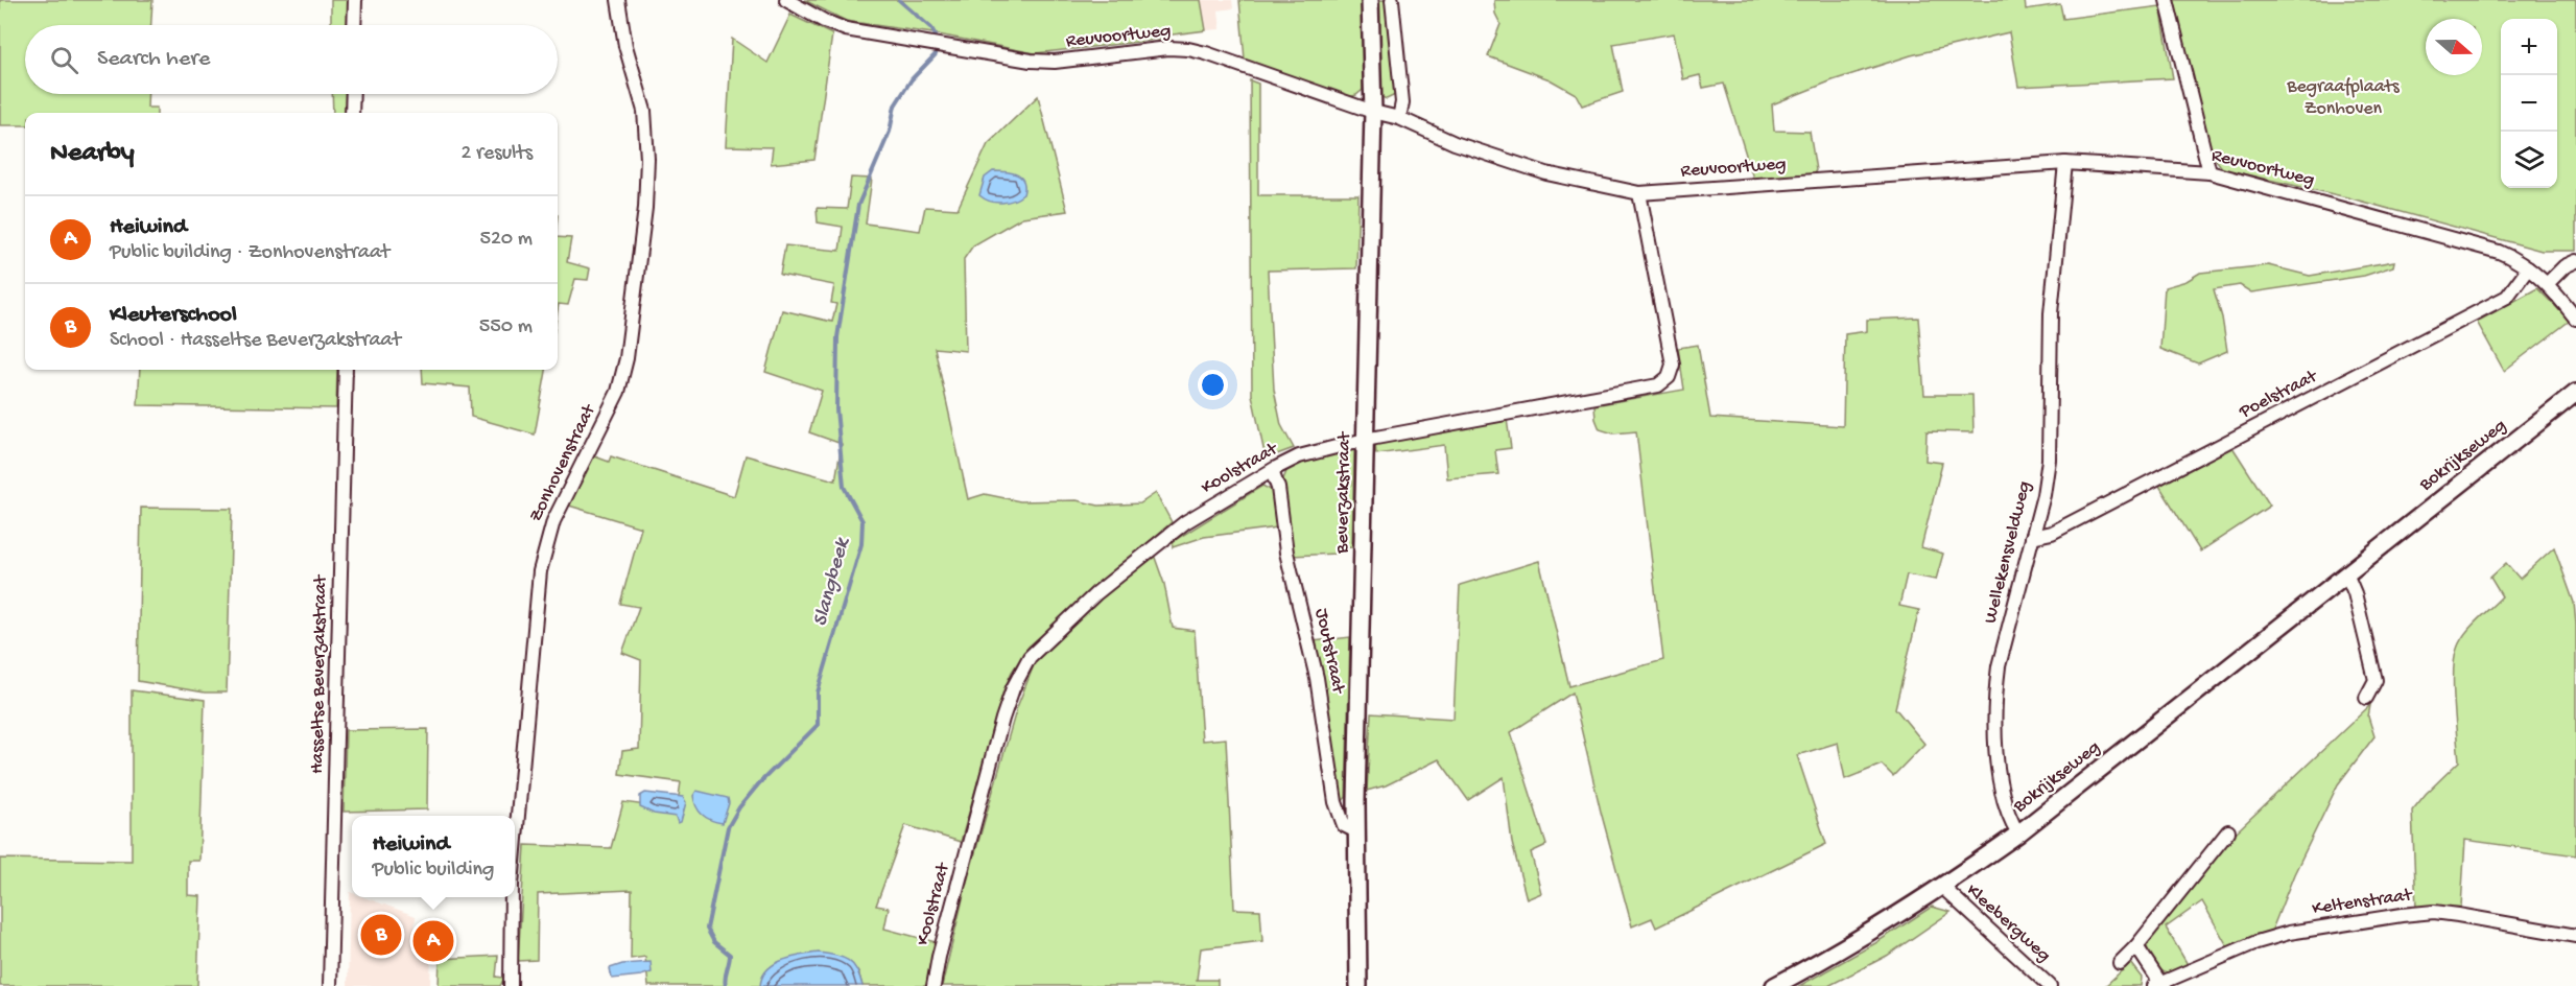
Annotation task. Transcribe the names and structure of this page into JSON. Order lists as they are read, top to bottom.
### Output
{
  "streets": {
    "street": [
      "Reuvoortweg",
      "Poelstraat",
      "Bokrijkseweg",
      "Zonhovenstraat",
      "Koolstraat",
      "Beverzakstraat",
      "Wellekensveldweg",
      "Joutstraat",
      "Hasseltse Beverzakstraat",
      "Keltenstraat",
      "Kleebergweg"
    ]
  },
  "crossings": [
    ["Reuvoortweg", "Poelstraat"],
    ["Reuvoortweg", "Koolstraat"],
    ["Reuvoortweg", "Beverzakstraat"],
    ["Reuvoortweg", "Wellekensveldweg"],
    ["Poelstraat", "Wellekensveldweg"],
    ["Bokrijkseweg", "Wellekensveldweg"],
    ["Bokrijkseweg", "Kleebergweg"],
    ["Koolstraat", "Beverzakstraat"],
    ["Koolstraat", "Joutstraat"],
    ["Beverzakstraat", "Joutstraat"]
  ],
  "water": ["Slangbeek"],
  "parks": ["Begraafplaats Zonhoven"],
  "north": "right",
  "page": {
    "map_buttons": ["+", "−"],
    "search": "Search here",
    "heading": ["Nearby", "2 results"],
    "list": [
      {
        "mark": "A",
        "name": "Heiwind",
        "note": "Public building · Zonhovenstraat",
        "value": "520 m"
      },
      {
        "mark": "B",
        "name": "Kleuterschool",
        "note": "School · Hasseltse Beverzakstraat",
        "value": "550 m"
      }
    ],
    "popup": ["Heiwind", "Public building"],
    "pins": ["B", "A"]
  }
}
